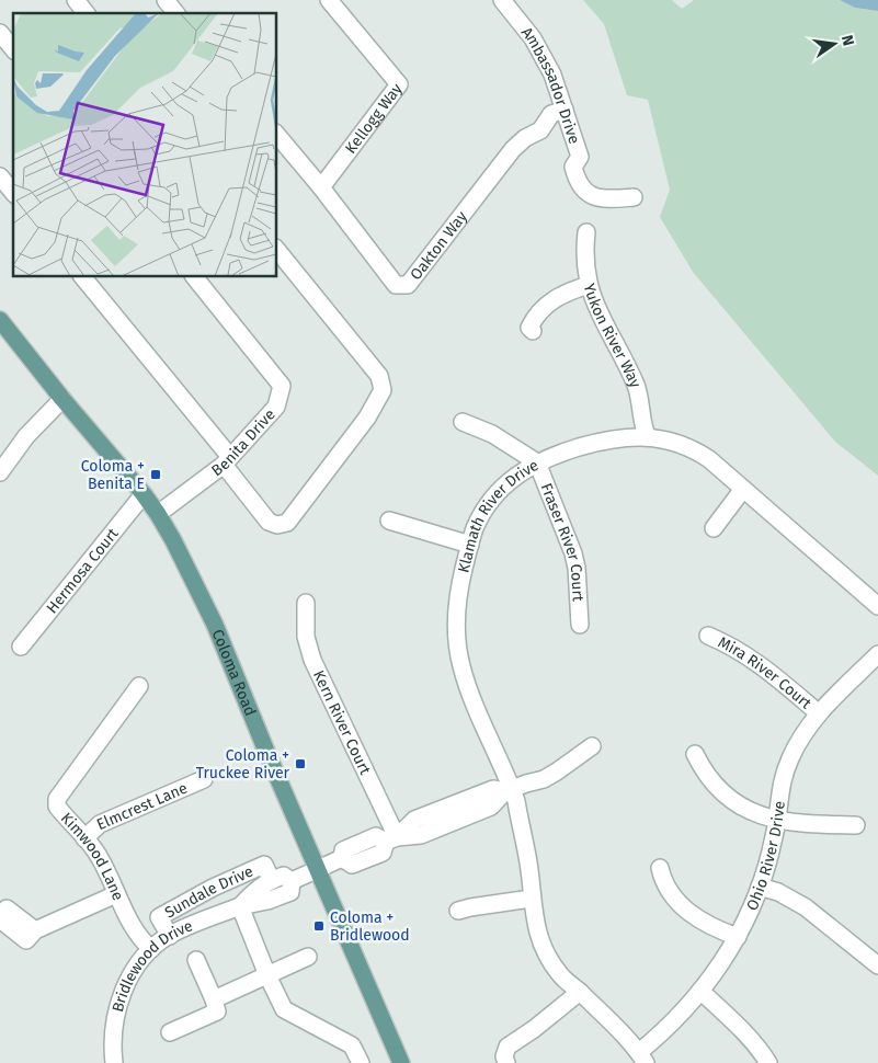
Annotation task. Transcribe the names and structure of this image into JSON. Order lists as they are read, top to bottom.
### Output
{
  "streets": {
    "main road": ["Coloma Road"],
    "street": [
      "Ambassador Drive",
      "Kellogg Way",
      "Oakton Way",
      "Yukon River Way",
      "Benita Drive",
      "Klamath River Drive",
      "Fraser River Court",
      "Hermosa Court",
      "Mira River Court",
      "Kern River Court",
      "Elmcrest Lane",
      "Ohio River Drive",
      "Kimwood Lane",
      "Sundale Drive",
      "Bridlewood Drive"
    ]
  },
  "crossings": [
    ["Ambassador Drive", "Oakton Way"],
    ["Kellogg Way", "Oakton Way"],
    ["Yukon River Way", "Klamath River Drive"],
    ["Benita Drive", "Coloma Road"],
    ["Klamath River Drive", "Fraser River Court"],
    ["Klamath River Drive", "Ohio River Drive"],
    ["Hermosa Court", "Coloma Road"],
    ["Coloma Road", "Bridlewood Drive"],
    ["Mira River Court", "Ohio River Drive"],
    ["Kern River Court", "Bridlewood Drive"],
    ["Elmcrest Lane", "Kimwood Lane"],
    ["Kimwood Lane", "Bridlewood Drive"],
    ["Sundale Drive", "Bridlewood Drive"]
  ],
  "places": {
    "transit": ["Coloma + Benita E", "Coloma + Truckee River", "Coloma + Bridlewood"]
  },
  "north": "right"
}
